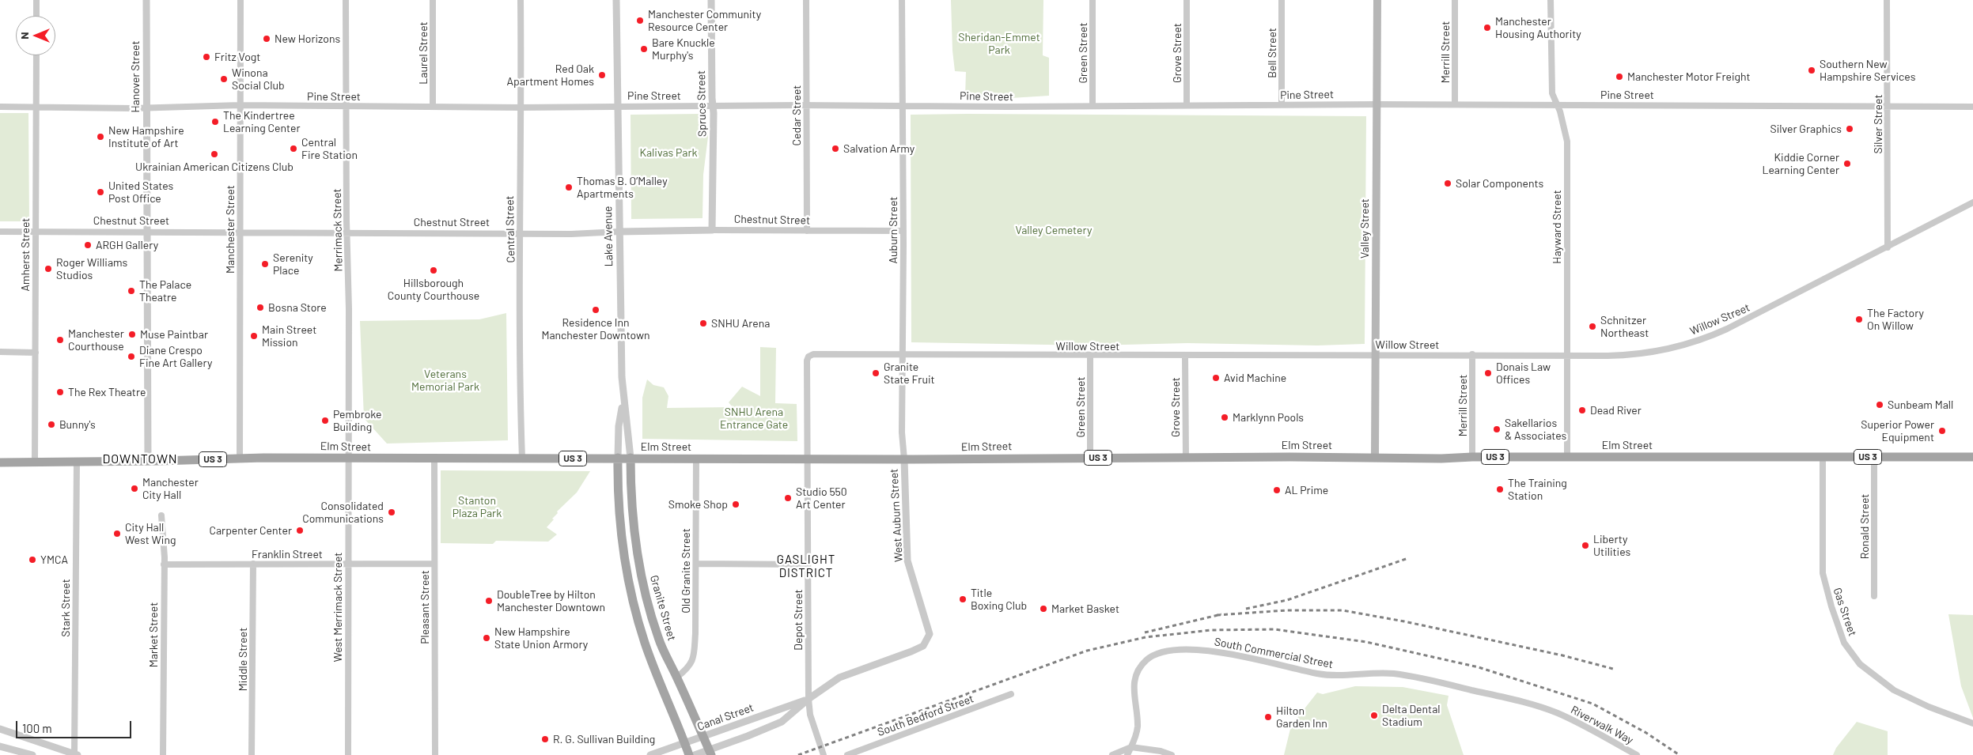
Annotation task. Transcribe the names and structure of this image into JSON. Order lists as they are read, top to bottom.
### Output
{
  "streets": {
    "main road": [
      "Valley Street",
      "Elm Street",
      "US 3",
      "Granite Street"
    ],
    "street": [
      "Merrill Street",
      "Laurel Street",
      "Green Street",
      "Grove Street",
      "Bell Street",
      "Hanover Street",
      "Pine Street",
      "Spruce Street",
      "Cedar Street",
      "Silver Street",
      "Chestnut Street",
      "Hayward Street",
      "Manchester Street",
      "Central Street",
      "Merrimack Street",
      "Auburn Street",
      "Lake Avenue",
      "Amherst Street",
      "Willow Street",
      "West Auburn Street",
      "Ronald Street",
      "Franklin Street",
      "Old Granite Street",
      "West Merrimack Street",
      "Pleasant Street",
      "Stark Street",
      "Gas Street",
      "Depot Street",
      "Market Street",
      "South Commercial Street",
      "Middle Street",
      "South Bedford Street",
      "Canal Street",
      "Riverwalk Way"
    ]
  },
  "crossings": [
    ["Merrill Street", "Pine Street"],
    ["Merrill Street", "Willow Street"],
    ["Merrill Street", "Elm Street"],
    ["Laurel Street", "Pine Street"],
    ["Green Street", "Pine Street"],
    ["Green Street", "Willow Street"],
    ["Green Street", "Elm Street"],
    ["Grove Street", "Pine Street"],
    ["Grove Street", "Willow Street"],
    ["Grove Street", "Elm Street"],
    ["Bell Street", "Pine Street"],
    ["Hanover Street", "Pine Street"],
    ["Hanover Street", "Chestnut Street"],
    ["Hanover Street", "Elm Street"],
    ["Pine Street", "Spruce Street"],
    ["Pine Street", "Cedar Street"],
    ["Pine Street", "Silver Street"],
    ["Pine Street", "Hayward Street"],
    ["Pine Street", "Valley Street"],
    ["Pine Street", "Manchester Street"],
    ["Pine Street", "Central Street"],
    ["Pine Street", "Merrimack Street"],
    ["Pine Street", "Auburn Street"],
    ["Pine Street", "Lake Avenue"],
    ["Pine Street", "Amherst Street"],
    ["Spruce Street", "Chestnut Street"],
    ["Cedar Street", "Chestnut Street"],
    ["Silver Street", "Willow Street"],
    ["Chestnut Street", "Manchester Street"],
    ["Chestnut Street", "Central Street"],
    ["Chestnut Street", "Merrimack Street"],
    ["Chestnut Street", "Auburn Street"],
    ["Chestnut Street", "Lake Avenue"],
    ["Chestnut Street", "Amherst Street"],
    ["Hayward Street", "Willow Street"],
    ["Hayward Street", "Elm Street"],
    ["Valley Street", "Willow Street"],
    ["Valley Street", "Elm Street"],
    ["Manchester Street", "Elm Street"],
    ["Central Street", "Elm Street"],
    ["Merrimack Street", "Elm Street"],
    ["Merrimack Street", "West Merrimack Street"],
    ["Auburn Street", "Willow Street"],
    ["Auburn Street", "Elm Street"],
    ["Auburn Street", "West Auburn Street"],
    ["Lake Avenue", "Elm Street"],
    ["Lake Avenue", "Granite Street"],
    ["Amherst Street", "Elm Street"],
    ["Willow Street", "Elm Street"],
    ["Willow Street", "Depot Street"],
    ["Elm Street", "West Auburn Street"],
    ["Elm Street", "Ronald Street"],
    ["Elm Street", "Old Granite Street"],
    ["Elm Street", "West Merrimack Street"],
    ["Elm Street", "Pleasant Street"],
    ["Elm Street", "Stark Street"],
    ["Elm Street", "Granite Street"],
    ["Elm Street", "Gas Street"],
    ["Elm Street", "Depot Street"],
    ["West Auburn Street", "Canal Street"],
    ["Franklin Street", "West Merrimack Street"],
    ["Franklin Street", "Pleasant Street"],
    ["Franklin Street", "Market Street"],
    ["Franklin Street", "Middle Street"],
    ["Old Granite Street", "Granite Street"],
    ["Granite Street", "Canal Street"],
    ["Depot Street", "Canal Street"],
    ["South Commercial Street", "Riverwalk Way"]
  ],
  "districts": ["DOWNTOWN", "GASLIGHT DISTRICT"],
  "parks": [
    "Sheridan-Emmet Park",
    "Kalivas Park",
    "Valley Cemetery",
    "Veterans Memorial Park",
    "SNHU Arena Entrance Gate",
    "Stanton Plaza Park"
  ],
  "places": [
    "Manchester Community Resource Center",
    "Manchester Housing Authority",
    "New Horizons",
    "Bare Knuckle Murphy's",
    "Fritz Vogt",
    "Southern New Hampshire Services",
    "Red Oak Apartment Homes",
    "Manchester Motor Freight",
    "Winona Social Club",
    "The Kindertree Learning Center",
    "Silver Graphics",
    "New Hampshire Institute of Art",
    "Central Fire Station",
    "Salvation Army",
    "Ukrainian American Citizens Club",
    "Kiddie Corner Learning Center",
    "Solar Components",
    "Thomas B. O’Malley Apartments",
    "United States Post Office",
    "ARGH Gallery",
    "Serenity Place",
    "Roger Williams Studios",
    "Hillsborough County Courthouse",
    "The Palace Theatre",
    "Bosna Store",
    "Residence Inn Manchester Downtown",
    "The Factory On Willow",
    "SNHU Arena",
    "Schnitzer Northeast",
    "Muse Paintbar",
    "Main Street Mission",
    "Manchester Courthouse",
    "Diane Crespo Fine Art Gallery",
    "Granite State Fruit",
    "Donais Law Offices",
    "Avid Machine",
    "The Rex Theatre",
    "Sunbeam Mall",
    "Dead River",
    "Marklynn Pools",
    "Pembroke Building",
    "Bunny's",
    "Sakellarios & Associates",
    "Superior Power Equipment",
    "Manchester City Hall",
    "The Training Station",
    "AL Prime",
    "Studio 550 Art Center",
    "Smoke Shop",
    "Consolidated Communications",
    "Carpenter Center",
    "City Hall West Wing",
    "Liberty Utilities",
    "YMCA",
    "Title Boxing Club",
    "DoubleTree by Hilton Manchester Downtown",
    "Market Basket",
    "New Hampshire State Union Armory",
    "Delta Dental Stadium",
    "Hilton Garden Inn",
    "R. G. Sullivan Building"
  ],
  "scale_bar": "100 m",
  "north": "left"
}
